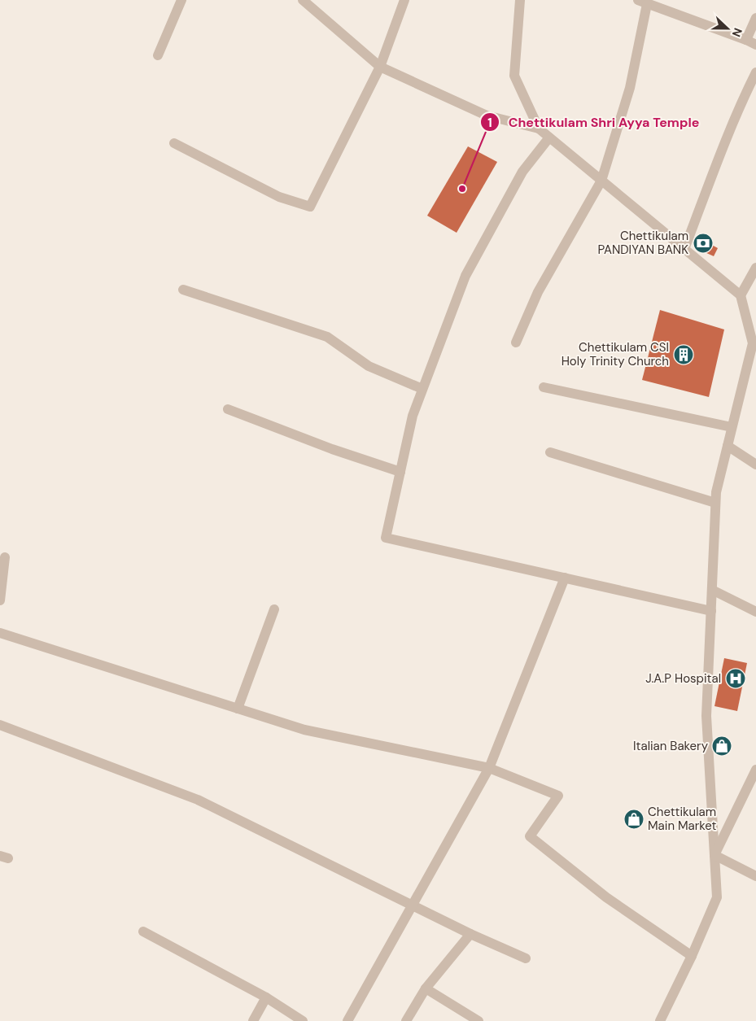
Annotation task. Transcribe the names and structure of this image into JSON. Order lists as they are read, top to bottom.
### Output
{
  "places": {
    "other": ["Chettikulam Shri Ayya Temple"],
    "bank": ["Chettikulam PANDIYAN BANK"],
    "building": ["Chettikulam CSI Holy Trinity Church"],
    "hospital": ["J.A.P Hospital"],
    "shop": ["Italian Bakery", "Chettikulam Main Market"]
  },
  "north": "right"
}
